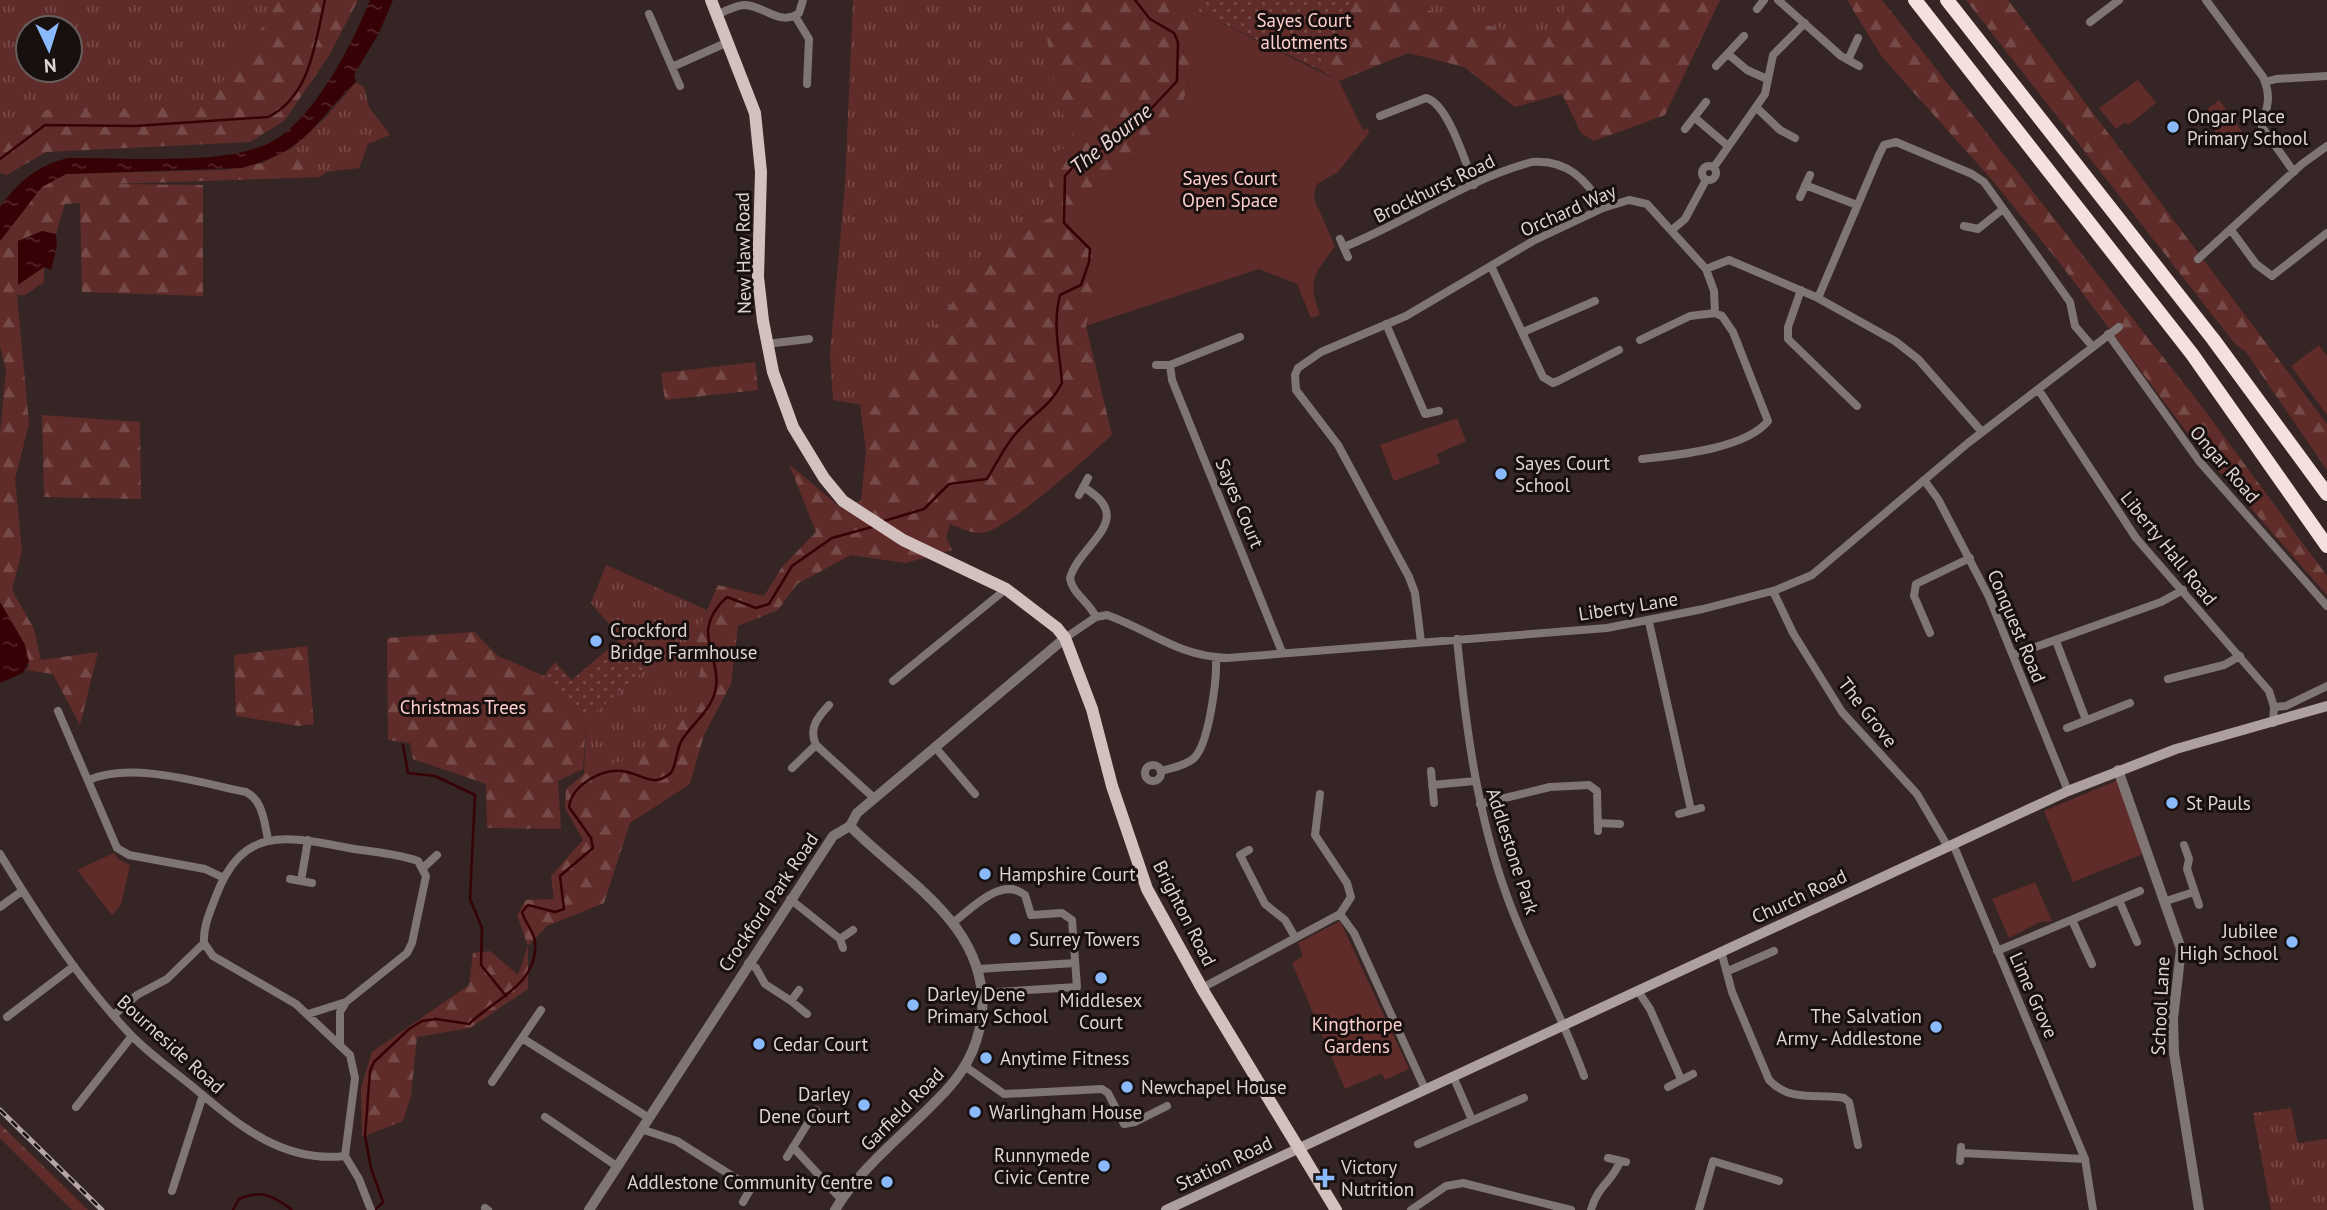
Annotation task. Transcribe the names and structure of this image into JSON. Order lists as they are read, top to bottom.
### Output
{
  "streets": {
    "main road": [
      "New Haw Road",
      "Church Road",
      "Brighton Road",
      "Station Road"
    ],
    "street": [
      "Brockhurst Road",
      "Orchard Way",
      "Ongar Road",
      "Sayes Court",
      "Liberty Hall Road",
      "Liberty Lane",
      "Conquest Road",
      "The Grove",
      "Addlestone Park",
      "Crockford Park Road",
      "Lime Grove",
      "School Lane",
      "Bourneside Road",
      "Garfield Road"
    ]
  },
  "crossings": [
    ["Brockhurst Road", "Orchard Way"],
    ["Orchard Way", "Liberty Lane"],
    ["Ongar Road", "Liberty Lane"],
    ["Sayes Court", "Liberty Lane"],
    ["Liberty Hall Road", "Liberty Lane"],
    ["Liberty Lane", "Conquest Road"],
    ["Liberty Lane", "The Grove"],
    ["Liberty Lane", "Addlestone Park"],
    ["Conquest Road", "Church Road"],
    ["The Grove", "Church Road"],
    ["The Grove", "Lime Grove"],
    ["Addlestone Park", "Church Road"],
    ["Church Road", "Brighton Road"],
    ["Church Road", "Lime Grove"],
    ["Church Road", "School Lane"],
    ["Church Road", "Station Road"],
    ["Crockford Park Road", "Brighton Road"],
    ["Crockford Park Road", "Garfield Road"],
    ["Brighton Road", "Station Road"]
  ],
  "water": ["The Bourne"],
  "parks": [
    "Sayes Court allotments",
    "Sayes Court Open Space",
    "Christmas Trees",
    "Kingthorpe Gardens"
  ],
  "places": {
    "other": [
      "Ongar Place Primary School",
      "Sayes Court School",
      "Crockford Bridge Farmhouse",
      "St Pauls",
      "Hampshire Court",
      "Surrey Towers",
      "Jubilee High School",
      "Middlesex Court",
      "Darley Dene Primary School",
      "The Salvation Army - Addlestone",
      "Cedar Court",
      "Anytime Fitness",
      "Newchapel House",
      "Darley Dene Court",
      "Warlingham House",
      "Runnymede Civic Centre",
      "Addlestone Community Centre"
    ],
    "health": ["Victory Nutrition"]
  },
  "north": "bottom"
}
